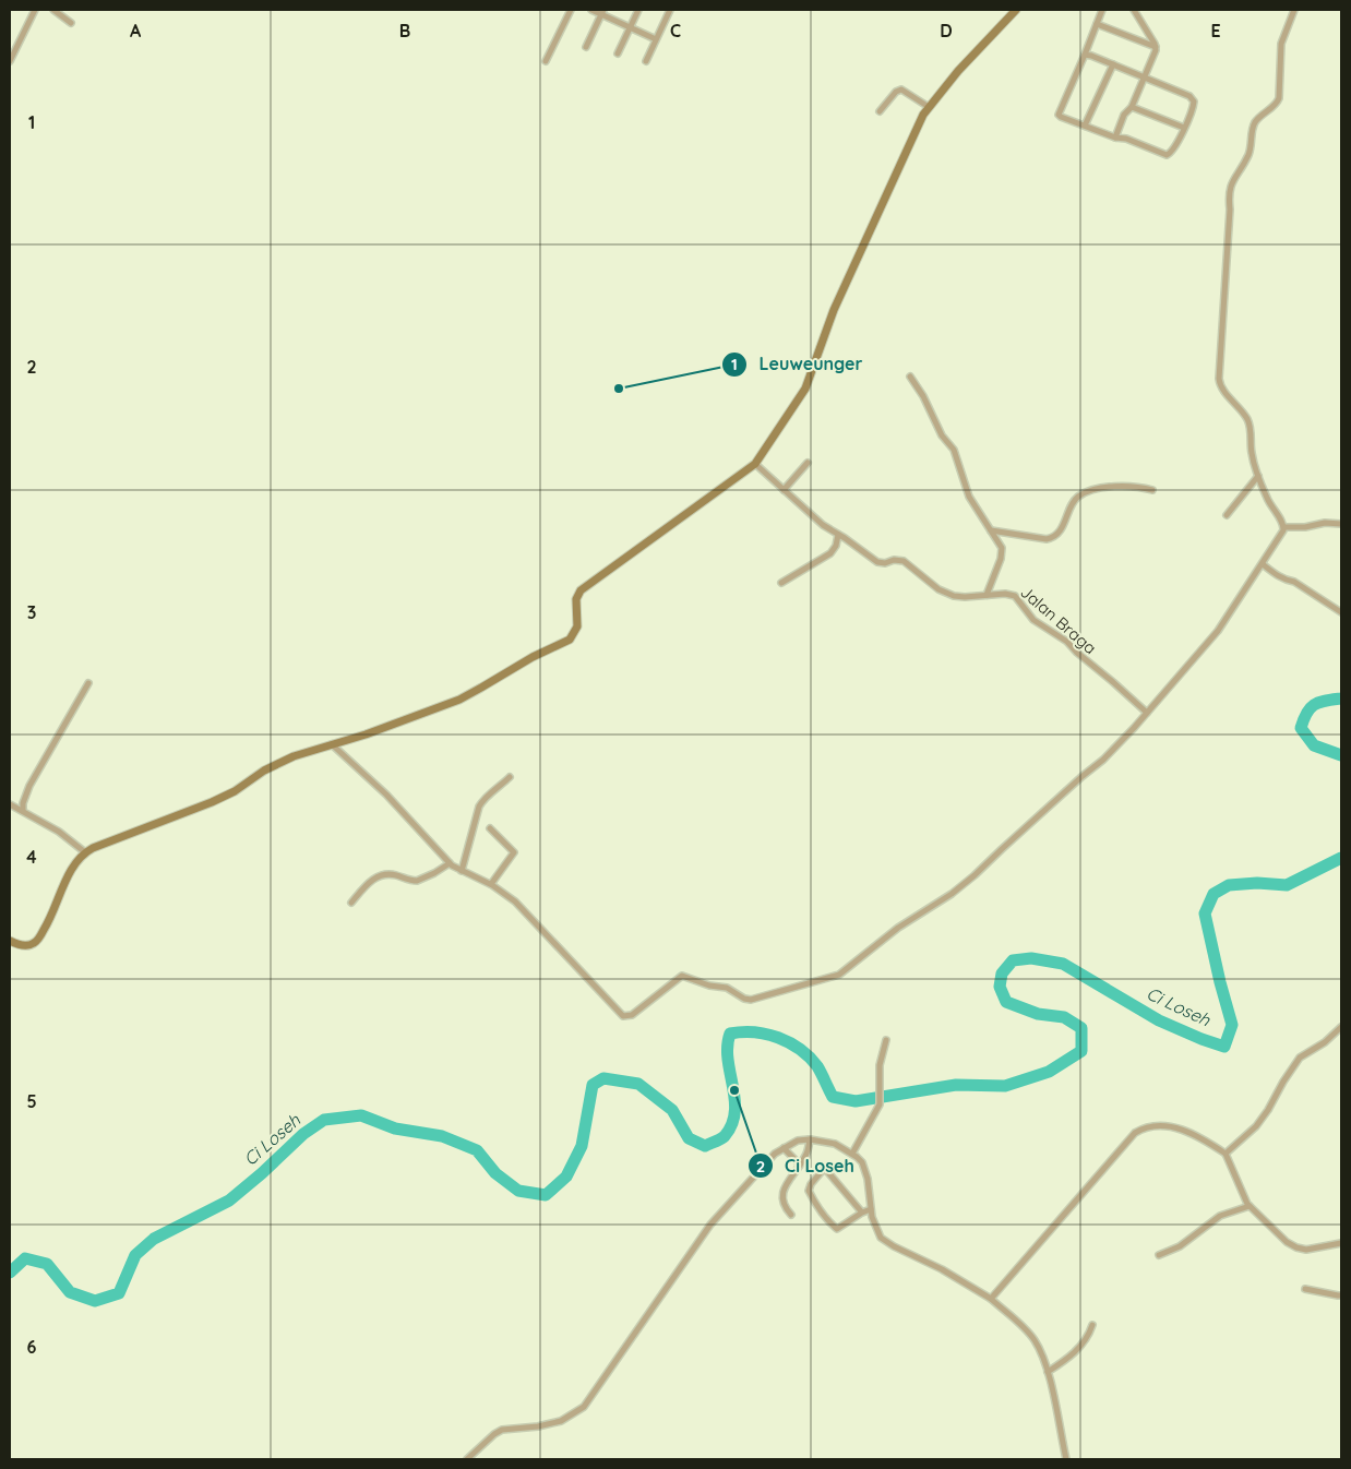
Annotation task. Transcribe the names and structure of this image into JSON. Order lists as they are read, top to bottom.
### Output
{
  "streets": {
    "street": ["Jalan Braga"]
  },
  "water": ["Ci Loseh"],
  "places": ["Leuweunger", "Ci Loseh"],
  "grid": {
    "columns": [
      "A",
      "B",
      "C",
      "D",
      "E"
    ],
    "rows": [
      "1",
      "2",
      "3",
      "4",
      "5",
      "6"
    ]
  }
}
